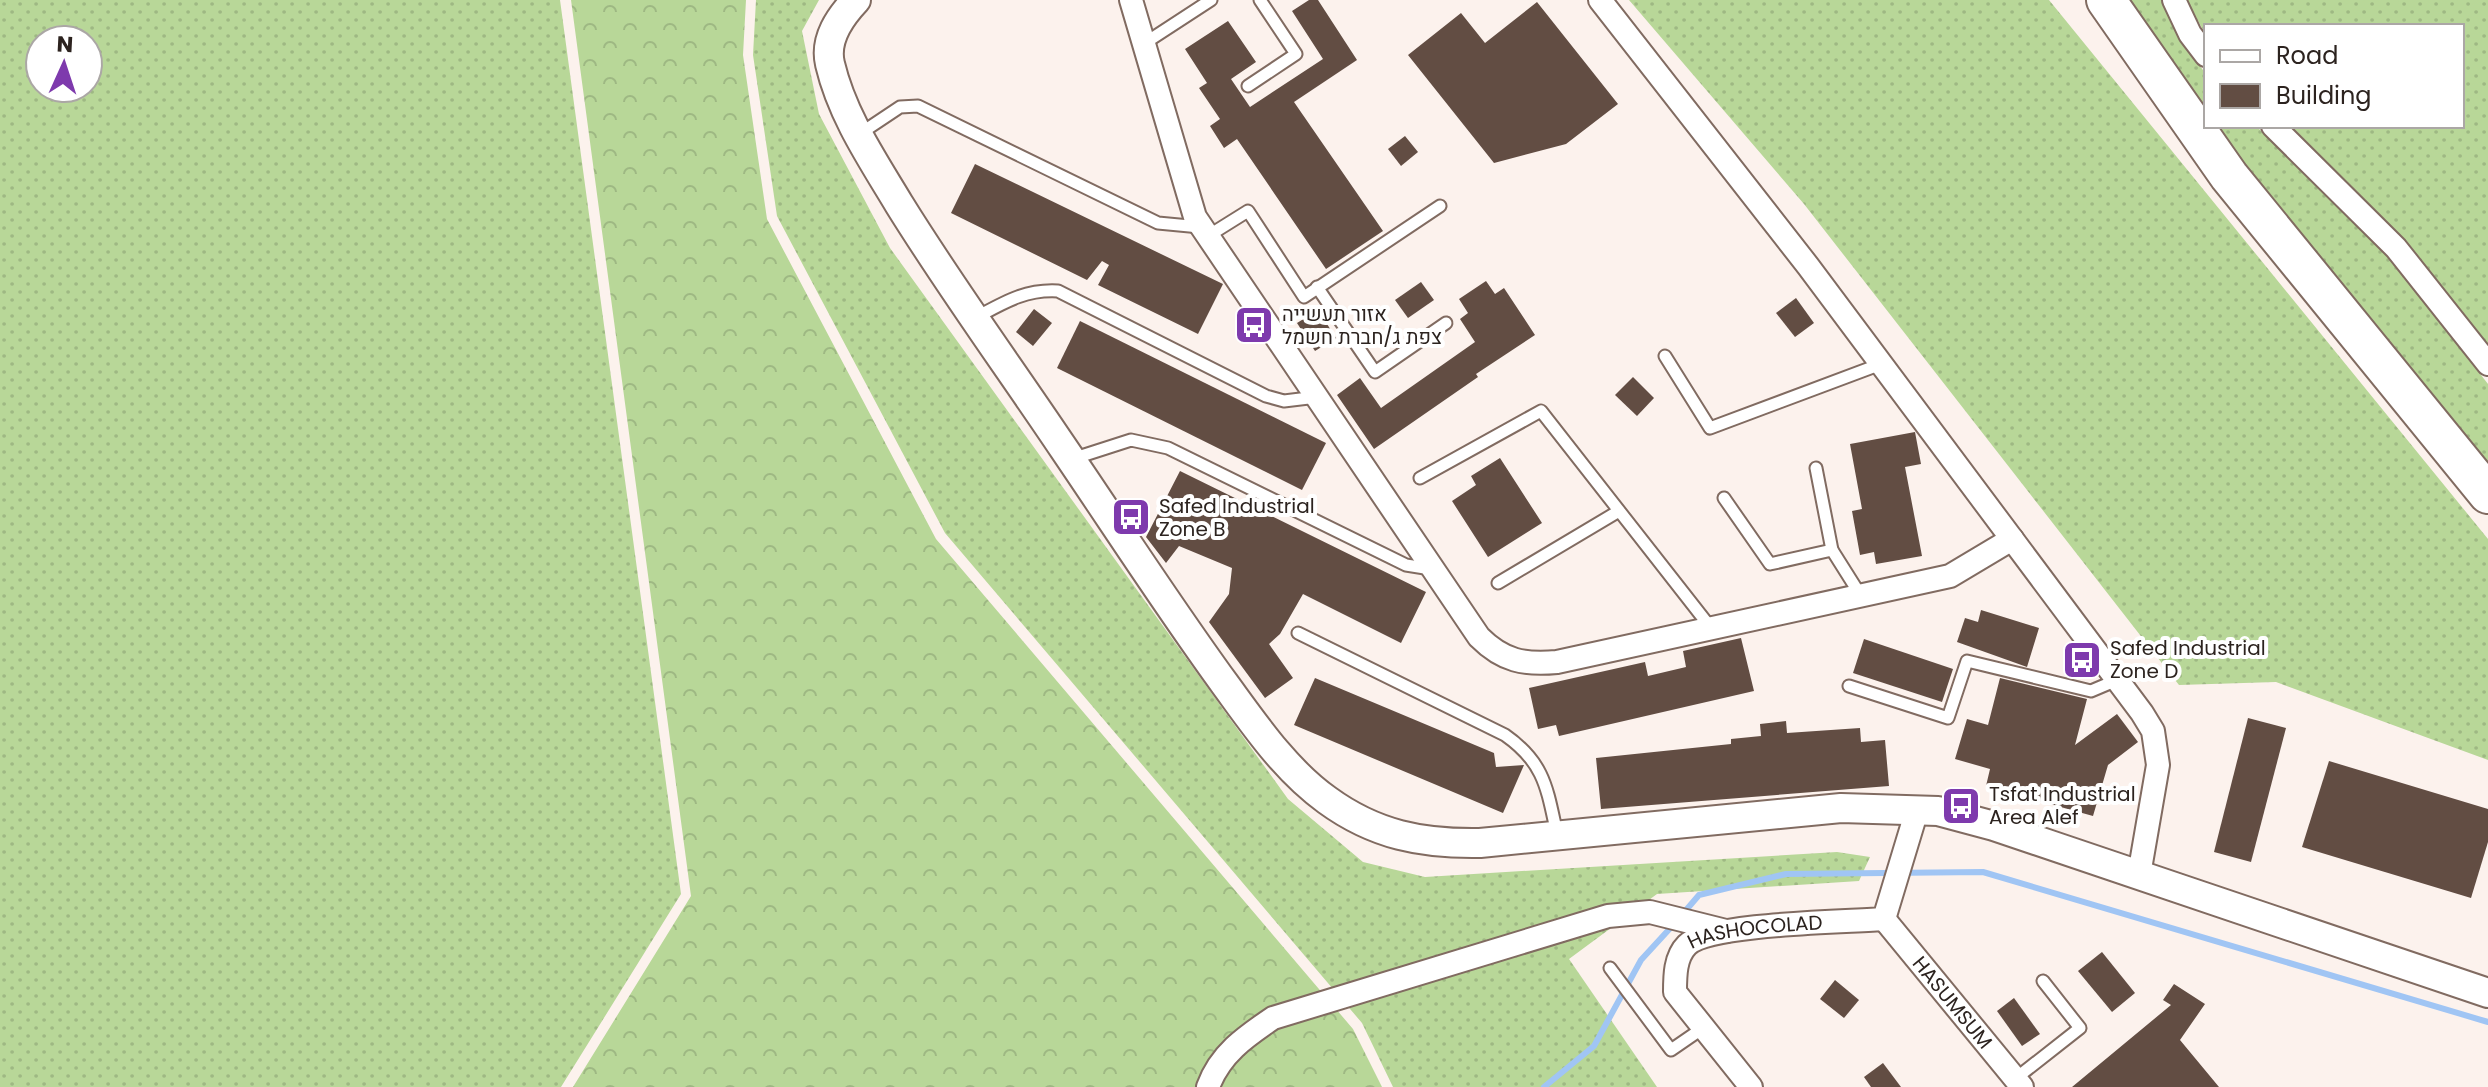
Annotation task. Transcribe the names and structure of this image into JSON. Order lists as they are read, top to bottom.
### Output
{
  "streets": {
    "street": ["HASHOCOLAD", "HASUMSUM"]
  },
  "crossings": [
    ["HASHOCOLAD", "HASUMSUM"]
  ],
  "places": {
    "bus stop": [
      "אזור תעשייה צפת ג/חברת חשמל",
      "Safed Industrial Zone B",
      "Safed Industrial Zone D",
      "Tsfat Industrial Area Alef"
    ]
  },
  "legend": ["Road", "Building"],
  "north": "top"
}
